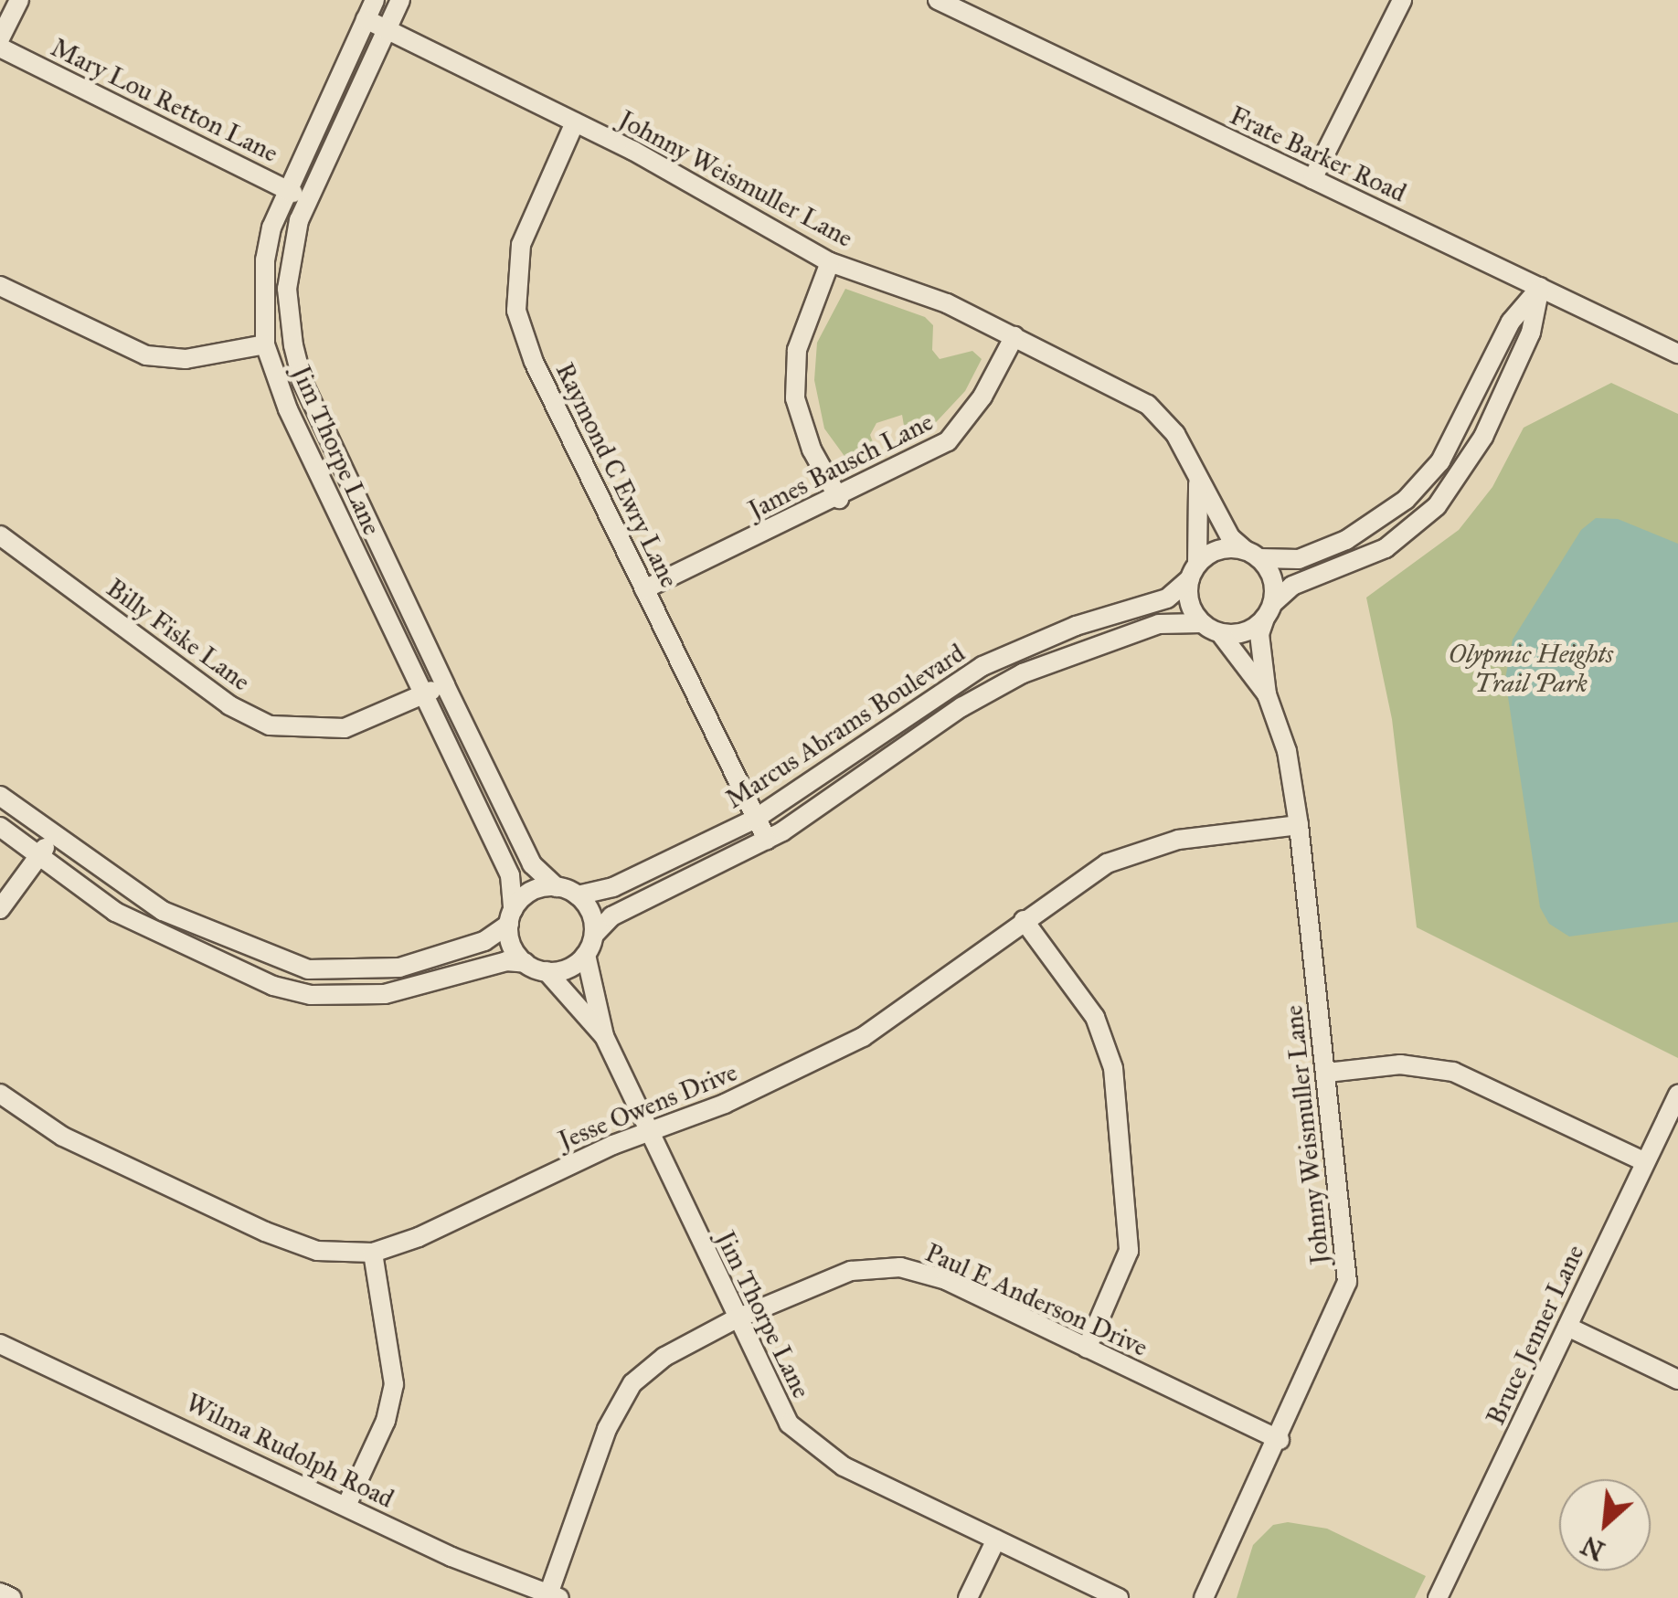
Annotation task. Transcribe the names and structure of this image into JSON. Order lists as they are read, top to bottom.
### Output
{
  "streets": {
    "street": [
      "Mary Lou Retton Lane",
      "Frate Barker Road",
      "Johnny Weismuller Lane",
      "Jim Thorpe Lane",
      "James Bausch Lane",
      "Raymond C Ewry Lane",
      "Billy Fiske Lane",
      "Marcus Abrams Boulevard",
      "Jesse Owens Drive",
      "Paul E Anderson Drive",
      "Bruce Jenner Lane",
      "Wilma Rudolph Road"
    ]
  },
  "crossings": [
    ["Mary Lou Retton Lane", "Jim Thorpe Lane"],
    ["Johnny Weismuller Lane", "Jim Thorpe Lane"],
    ["Johnny Weismuller Lane", "James Bausch Lane"],
    ["Johnny Weismuller Lane", "Raymond C Ewry Lane"],
    ["Johnny Weismuller Lane", "Marcus Abrams Boulevard"],
    ["Johnny Weismuller Lane", "Jesse Owens Drive"],
    ["Johnny Weismuller Lane", "Paul E Anderson Drive"],
    ["Jim Thorpe Lane", "Billy Fiske Lane"],
    ["Jim Thorpe Lane", "Marcus Abrams Boulevard"],
    ["Jim Thorpe Lane", "Jesse Owens Drive"],
    ["Jim Thorpe Lane", "Paul E Anderson Drive"],
    ["James Bausch Lane", "Raymond C Ewry Lane"],
    ["Raymond C Ewry Lane", "Marcus Abrams Boulevard"],
    ["Paul E Anderson Drive", "Wilma Rudolph Road"]
  ],
  "parks": ["Olypmic Heights Trail Park"],
  "north": "bottom left"
}
